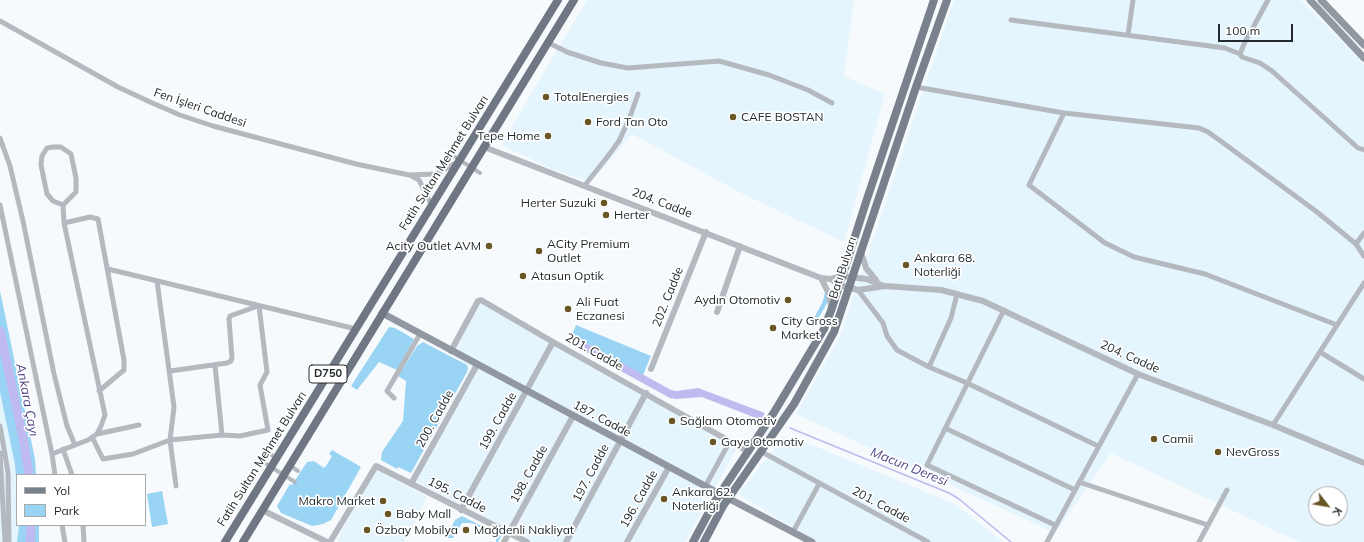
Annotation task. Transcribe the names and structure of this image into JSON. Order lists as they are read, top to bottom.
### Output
{
  "streets": {
    "highway": ["Fatih Sultan Mehmet Bulvarı", "D750"],
    "main road": ["Batı Bulvarı", "187. Cadde"],
    "street": [
      "Fen İşleri Caddesi",
      "204. Cadde",
      "202. Cadde",
      "201. Cadde",
      "200. Cadde",
      "199. Cadde",
      "197. Cadde",
      "198. Cadde",
      "195. Cadde",
      "196. Cadde"
    ]
  },
  "crossings": [
    ["Fen İşleri Caddesi", "Fatih Sultan Mehmet Bulvarı"],
    ["204. Cadde", "Batı Bulvarı"],
    ["204. Cadde", "202. Cadde"],
    ["204. Cadde", "D750"],
    ["Batı Bulvarı", "201. Cadde"],
    ["Batı Bulvarı", "187. Cadde"],
    ["201. Cadde", "187. Cadde"],
    ["201. Cadde", "199. Cadde"],
    ["201. Cadde", "197. Cadde"],
    ["D750", "187. Cadde"],
    ["200. Cadde", "187. Cadde"],
    ["200. Cadde", "195. Cadde"],
    ["187. Cadde", "199. Cadde"],
    ["187. Cadde", "197. Cadde"],
    ["187. Cadde", "198. Cadde"],
    ["187. Cadde", "196. Cadde"],
    ["199. Cadde", "195. Cadde"],
    ["198. Cadde", "195. Cadde"]
  ],
  "water": ["Ankara Çayı", "Macun Deresi"],
  "places": [
    "TotalEnergies",
    "CAFE BOSTAN",
    "Ford Tan Oto",
    "Tepe Home",
    "Herter Suzuki",
    "Herter",
    "Acity Outlet AVM",
    "ACity Premium Outlet",
    "Ankara 68. Noterliği",
    "Atasun Optik",
    "Aydın Otomotiv",
    "Ali Fuat Eczanesi",
    "City Gross Market",
    "Sağlam Otomotiv",
    "Camii",
    "Gaye Otomotiv",
    "NevGross",
    "Ankara 62. Noterliği",
    "Makro Market",
    "Baby Mall",
    "Özbay Mobilya",
    "Mağdenli Nakliyat"
  ],
  "legend": ["Yol", "Park"],
  "scale_bar": "100 m",
  "north": "bottom right"
}
